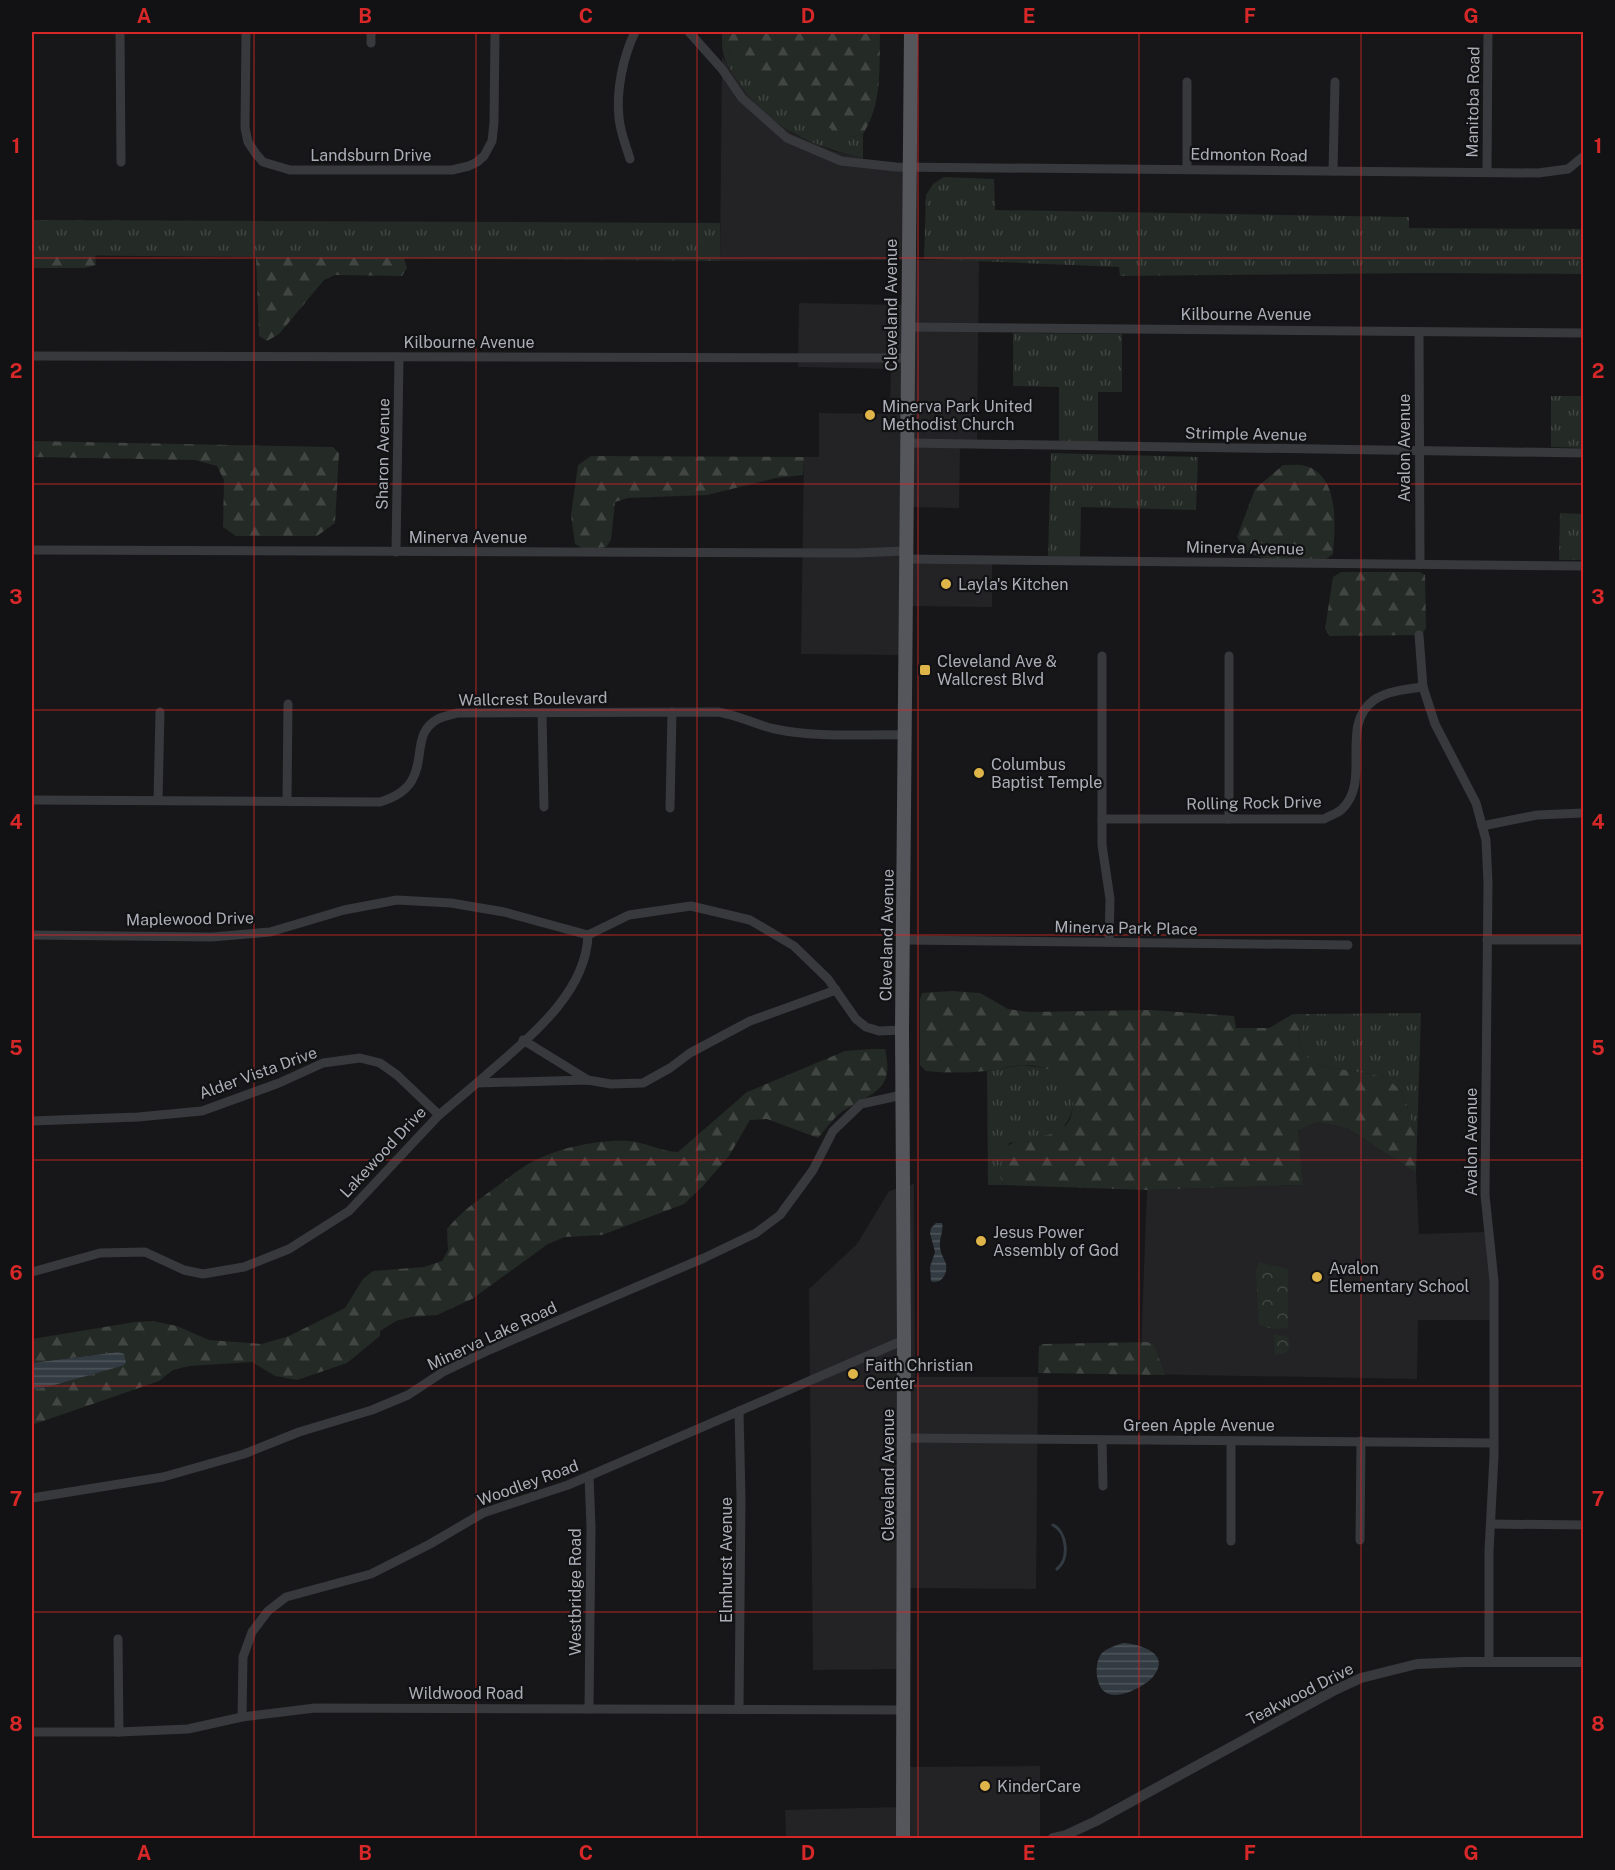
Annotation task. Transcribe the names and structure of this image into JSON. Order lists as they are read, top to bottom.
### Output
{
  "streets": {
    "main road": ["Cleveland Avenue"],
    "street": [
      "Manitoba Road",
      "Landsburn Drive",
      "Edmonton Road",
      "Kilbourne Avenue",
      "Strimple Avenue",
      "Avalon Avenue",
      "Sharon Avenue",
      "Minerva Avenue",
      "Wallcrest Boulevard",
      "Rolling Rock Drive",
      "Maplewood Drive",
      "Minerva Park Place",
      "Alder Vista Drive",
      "Lakewood Drive",
      "Minerva Lake Road",
      "Green Apple Avenue",
      "Woodley Road",
      "Elmhurst Avenue",
      "Westbridge Road",
      "Wildwood Road",
      "Teakwood Drive"
    ]
  },
  "crossings": [
    ["Manitoba Road", "Edmonton Road"],
    ["Edmonton Road", "Cleveland Avenue"],
    ["Cleveland Avenue", "Kilbourne Avenue"],
    ["Cleveland Avenue", "Strimple Avenue"],
    ["Cleveland Avenue", "Minerva Avenue"],
    ["Cleveland Avenue", "Wallcrest Boulevard"],
    ["Cleveland Avenue", "Minerva Park Place"],
    ["Cleveland Avenue", "Minerva Lake Road"],
    ["Cleveland Avenue", "Green Apple Avenue"],
    ["Cleveland Avenue", "Woodley Road"],
    ["Cleveland Avenue", "Wildwood Road"],
    ["Kilbourne Avenue", "Avalon Avenue"],
    ["Kilbourne Avenue", "Sharon Avenue"],
    ["Strimple Avenue", "Avalon Avenue"],
    ["Avalon Avenue", "Minerva Avenue"],
    ["Avalon Avenue", "Rolling Rock Drive"],
    ["Avalon Avenue", "Green Apple Avenue"],
    ["Avalon Avenue", "Teakwood Drive"],
    ["Sharon Avenue", "Minerva Avenue"],
    ["Maplewood Drive", "Lakewood Drive"],
    ["Alder Vista Drive", "Lakewood Drive"],
    ["Woodley Road", "Elmhurst Avenue"],
    ["Woodley Road", "Westbridge Road"],
    ["Woodley Road", "Wildwood Road"],
    ["Elmhurst Avenue", "Wildwood Road"],
    ["Westbridge Road", "Wildwood Road"]
  ],
  "places": {
    "other": [
      "Minerva Park United Methodist Church",
      "Layla's Kitchen",
      "Columbus Baptist Temple",
      "Jesus Power Assembly of God",
      "Avalon Elementary School",
      "Faith Christian Center",
      "KinderCare"
    ],
    "transit": ["Cleveland Ave & Wallcrest Blvd"]
  },
  "grid": {
    "columns": [
      "A",
      "B",
      "C",
      "D",
      "E",
      "F",
      "G"
    ],
    "rows": [
      "1",
      "2",
      "3",
      "4",
      "5",
      "6",
      "7",
      "8"
    ]
  }
}
